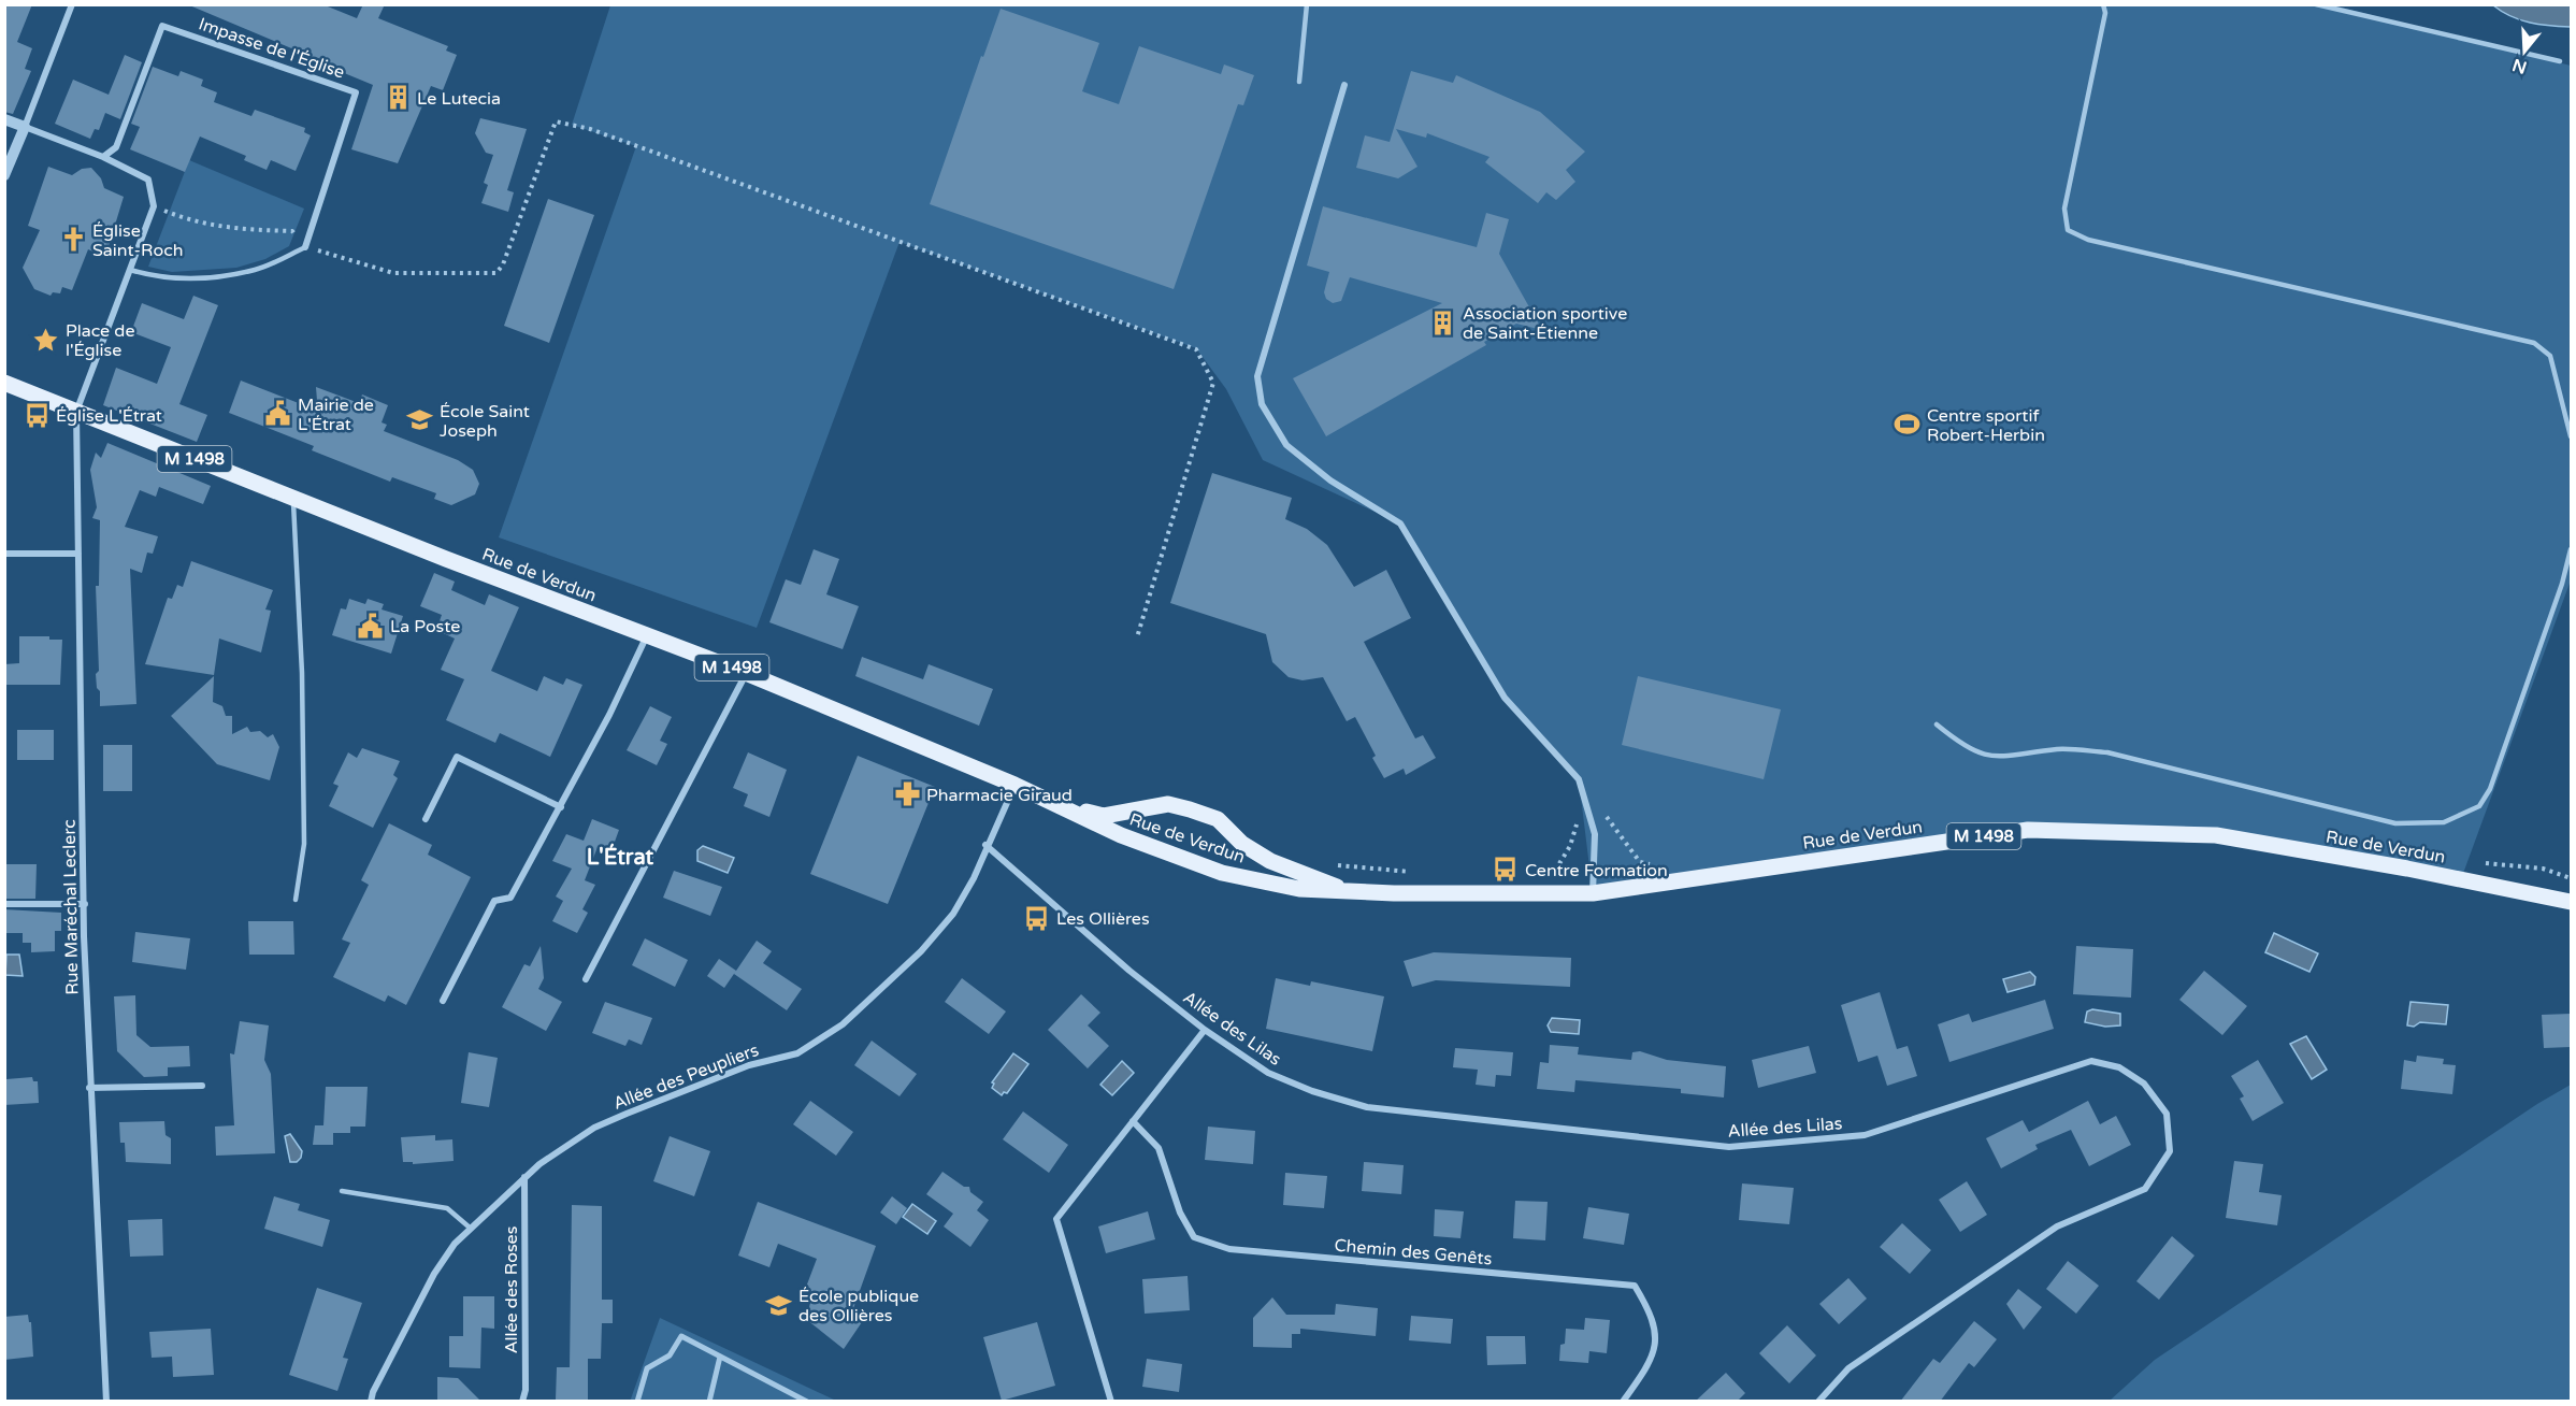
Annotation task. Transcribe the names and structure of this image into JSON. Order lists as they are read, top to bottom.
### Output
{
  "streets": {
    "main road": ["M 1498", "Rue de Verdun"],
    "street": [
      "Impasse de l'Église",
      "Rue Maréchal Leclerc",
      "Allée des Lilas",
      "Allée des Peupliers",
      "Chemin des Genêts",
      "Allée des Roses"
    ]
  },
  "crossings": [
    ["Rue de Verdun", "Rue Maréchal Leclerc"],
    ["Rue de Verdun", "Allée des Peupliers"],
    ["Allée des Lilas", "Allée des Peupliers"],
    ["Allée des Peupliers", "Allée des Roses"]
  ],
  "districts": ["L'Étrat"],
  "places": {
    "building": ["Le Lutecia", "Association sportive de Saint-Étienne"],
    "church": ["Église Saint-Roch"],
    "place": ["Place de l'Église"],
    "public building": ["Mairie de L'Étrat", "La Poste"],
    "bus stop": ["Église L'Étrat", "Centre Formation", "Les Ollières"],
    "school or university": ["École Saint Joseph", "École publique des Ollières"],
    "sports": ["Centre sportif Robert-Herbin"],
    "pharmacy": ["Pharmacie Giraud"]
  },
  "north": "bottom"
}
